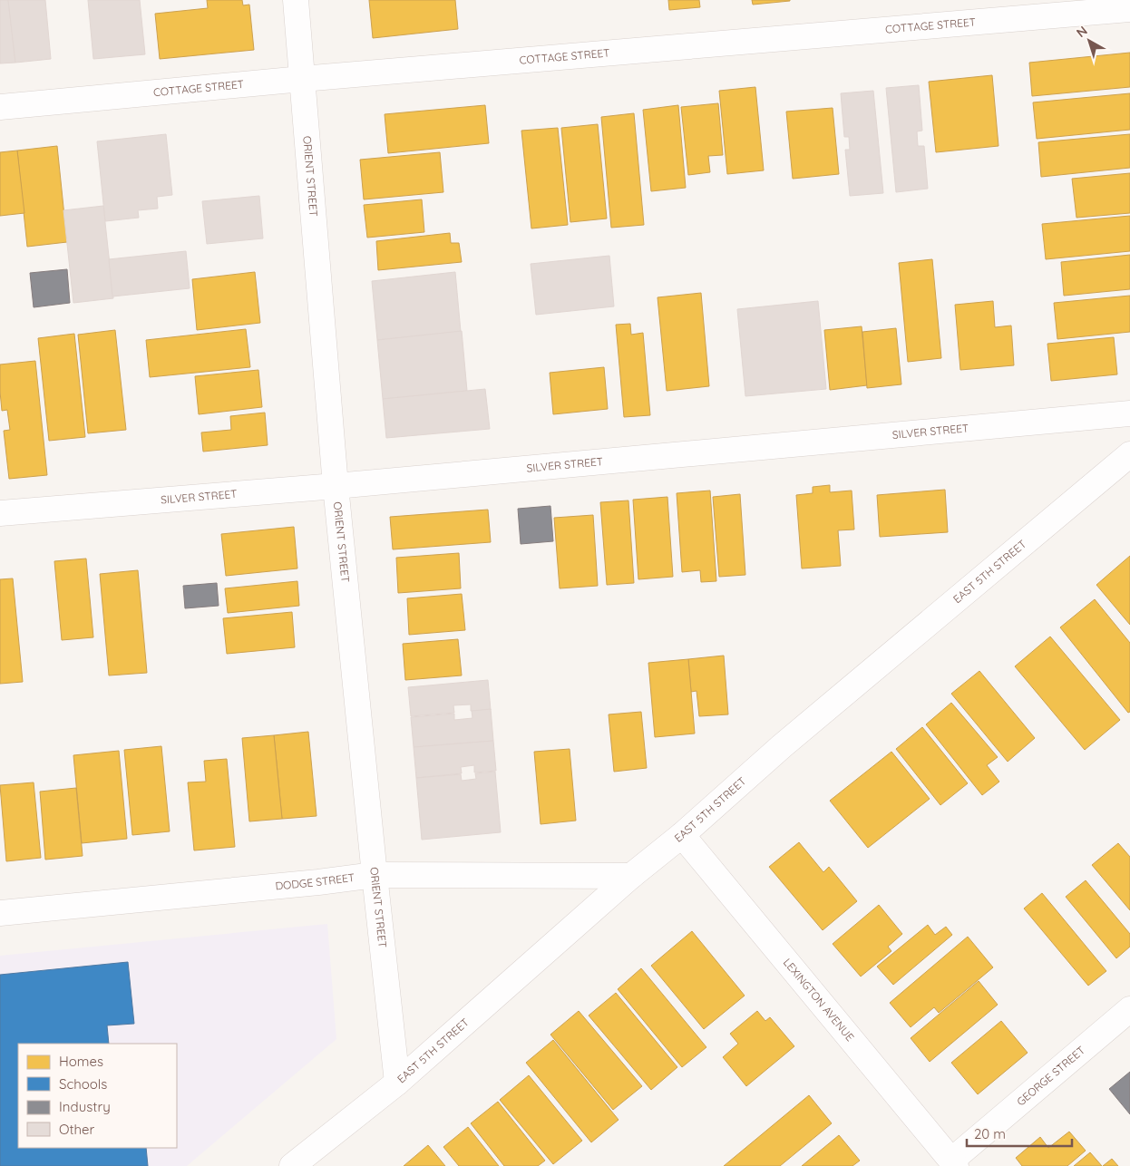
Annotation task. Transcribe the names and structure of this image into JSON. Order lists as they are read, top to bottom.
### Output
{
  "streets": {
    "street": [
      "COTTAGE STREET",
      "ORIENT STREET",
      "SILVER STREET",
      "EAST 5TH STREET",
      "DODGE STREET",
      "LEXINGTON AVENUE",
      "GEORGE STREET"
    ]
  },
  "crossings": [
    ["COTTAGE STREET", "ORIENT STREET"],
    ["ORIENT STREET", "SILVER STREET"],
    ["ORIENT STREET", "EAST 5TH STREET"],
    ["ORIENT STREET", "DODGE STREET"],
    ["EAST 5TH STREET", "DODGE STREET"],
    ["EAST 5TH STREET", "LEXINGTON AVENUE"],
    ["LEXINGTON AVENUE", "GEORGE STREET"]
  ],
  "legend": [
    "Homes",
    "Schools",
    "Industry",
    "Other"
  ],
  "scale_bar": "20 m",
  "north": "top left"
}
